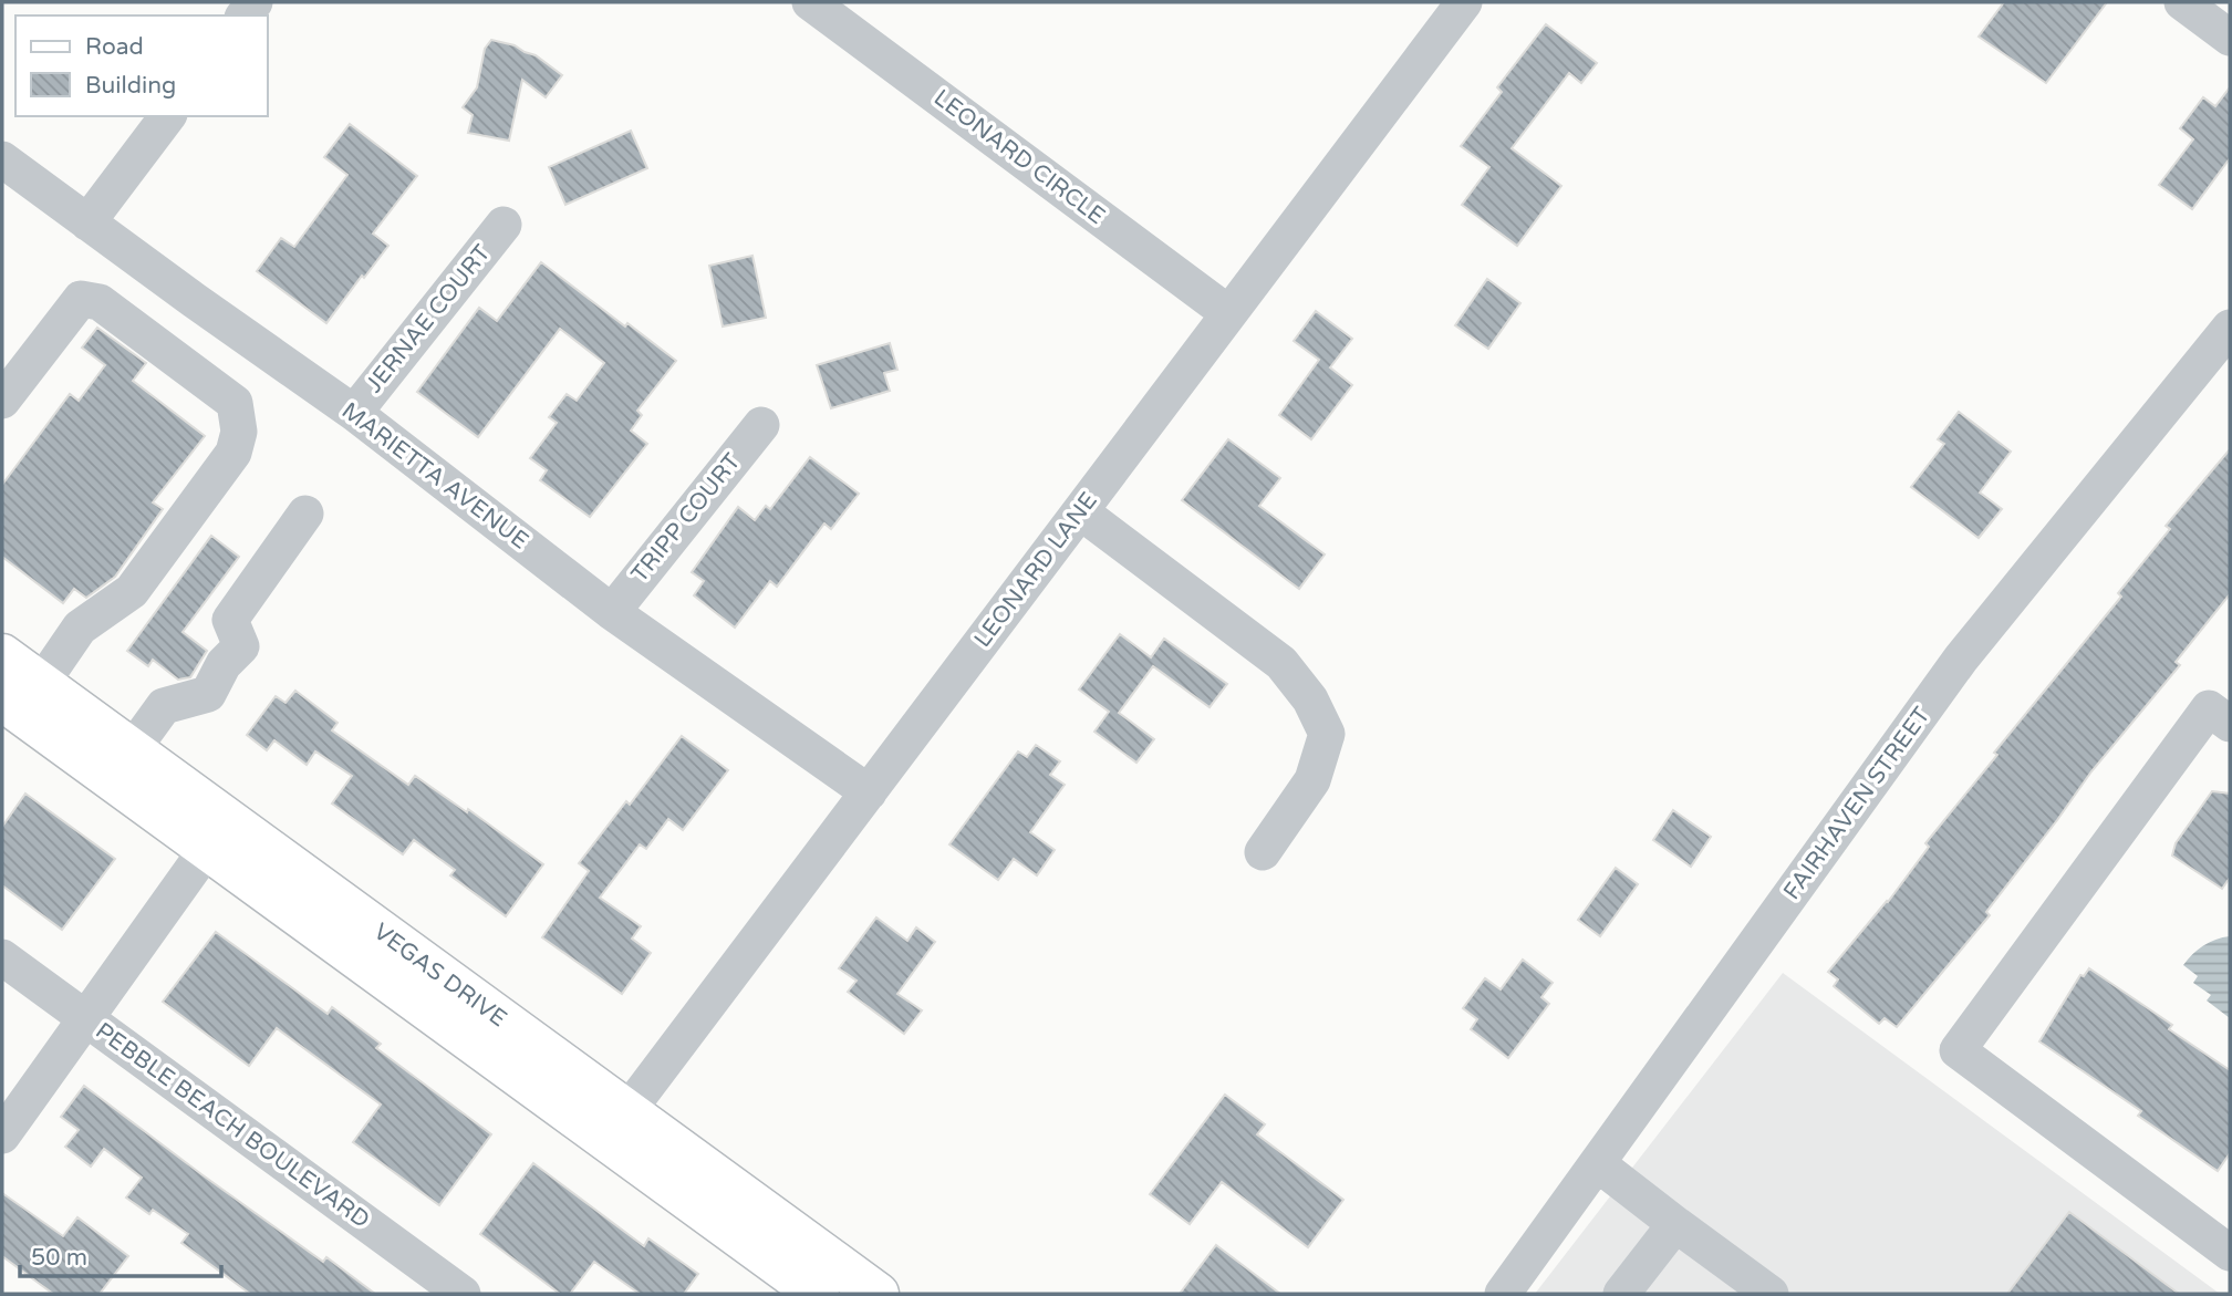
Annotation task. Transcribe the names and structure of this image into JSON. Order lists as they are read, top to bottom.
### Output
{
  "streets": {
    "main road": ["VEGAS DRIVE"],
    "street": [
      "LEONARD CIRCLE",
      "JERNAE COURT",
      "MARIETTA AVENUE",
      "TRIPP COURT",
      "LEONARD LANE",
      "FAIRHAVEN STREET",
      "PEBBLE BEACH BOULEVARD"
    ]
  },
  "crossings": [
    ["LEONARD CIRCLE", "LEONARD LANE"],
    ["JERNAE COURT", "MARIETTA AVENUE"],
    ["MARIETTA AVENUE", "TRIPP COURT"],
    ["MARIETTA AVENUE", "LEONARD LANE"],
    ["LEONARD LANE", "VEGAS DRIVE"]
  ],
  "legend": ["Road", "Building"],
  "scale_bar": "50 m"
}
